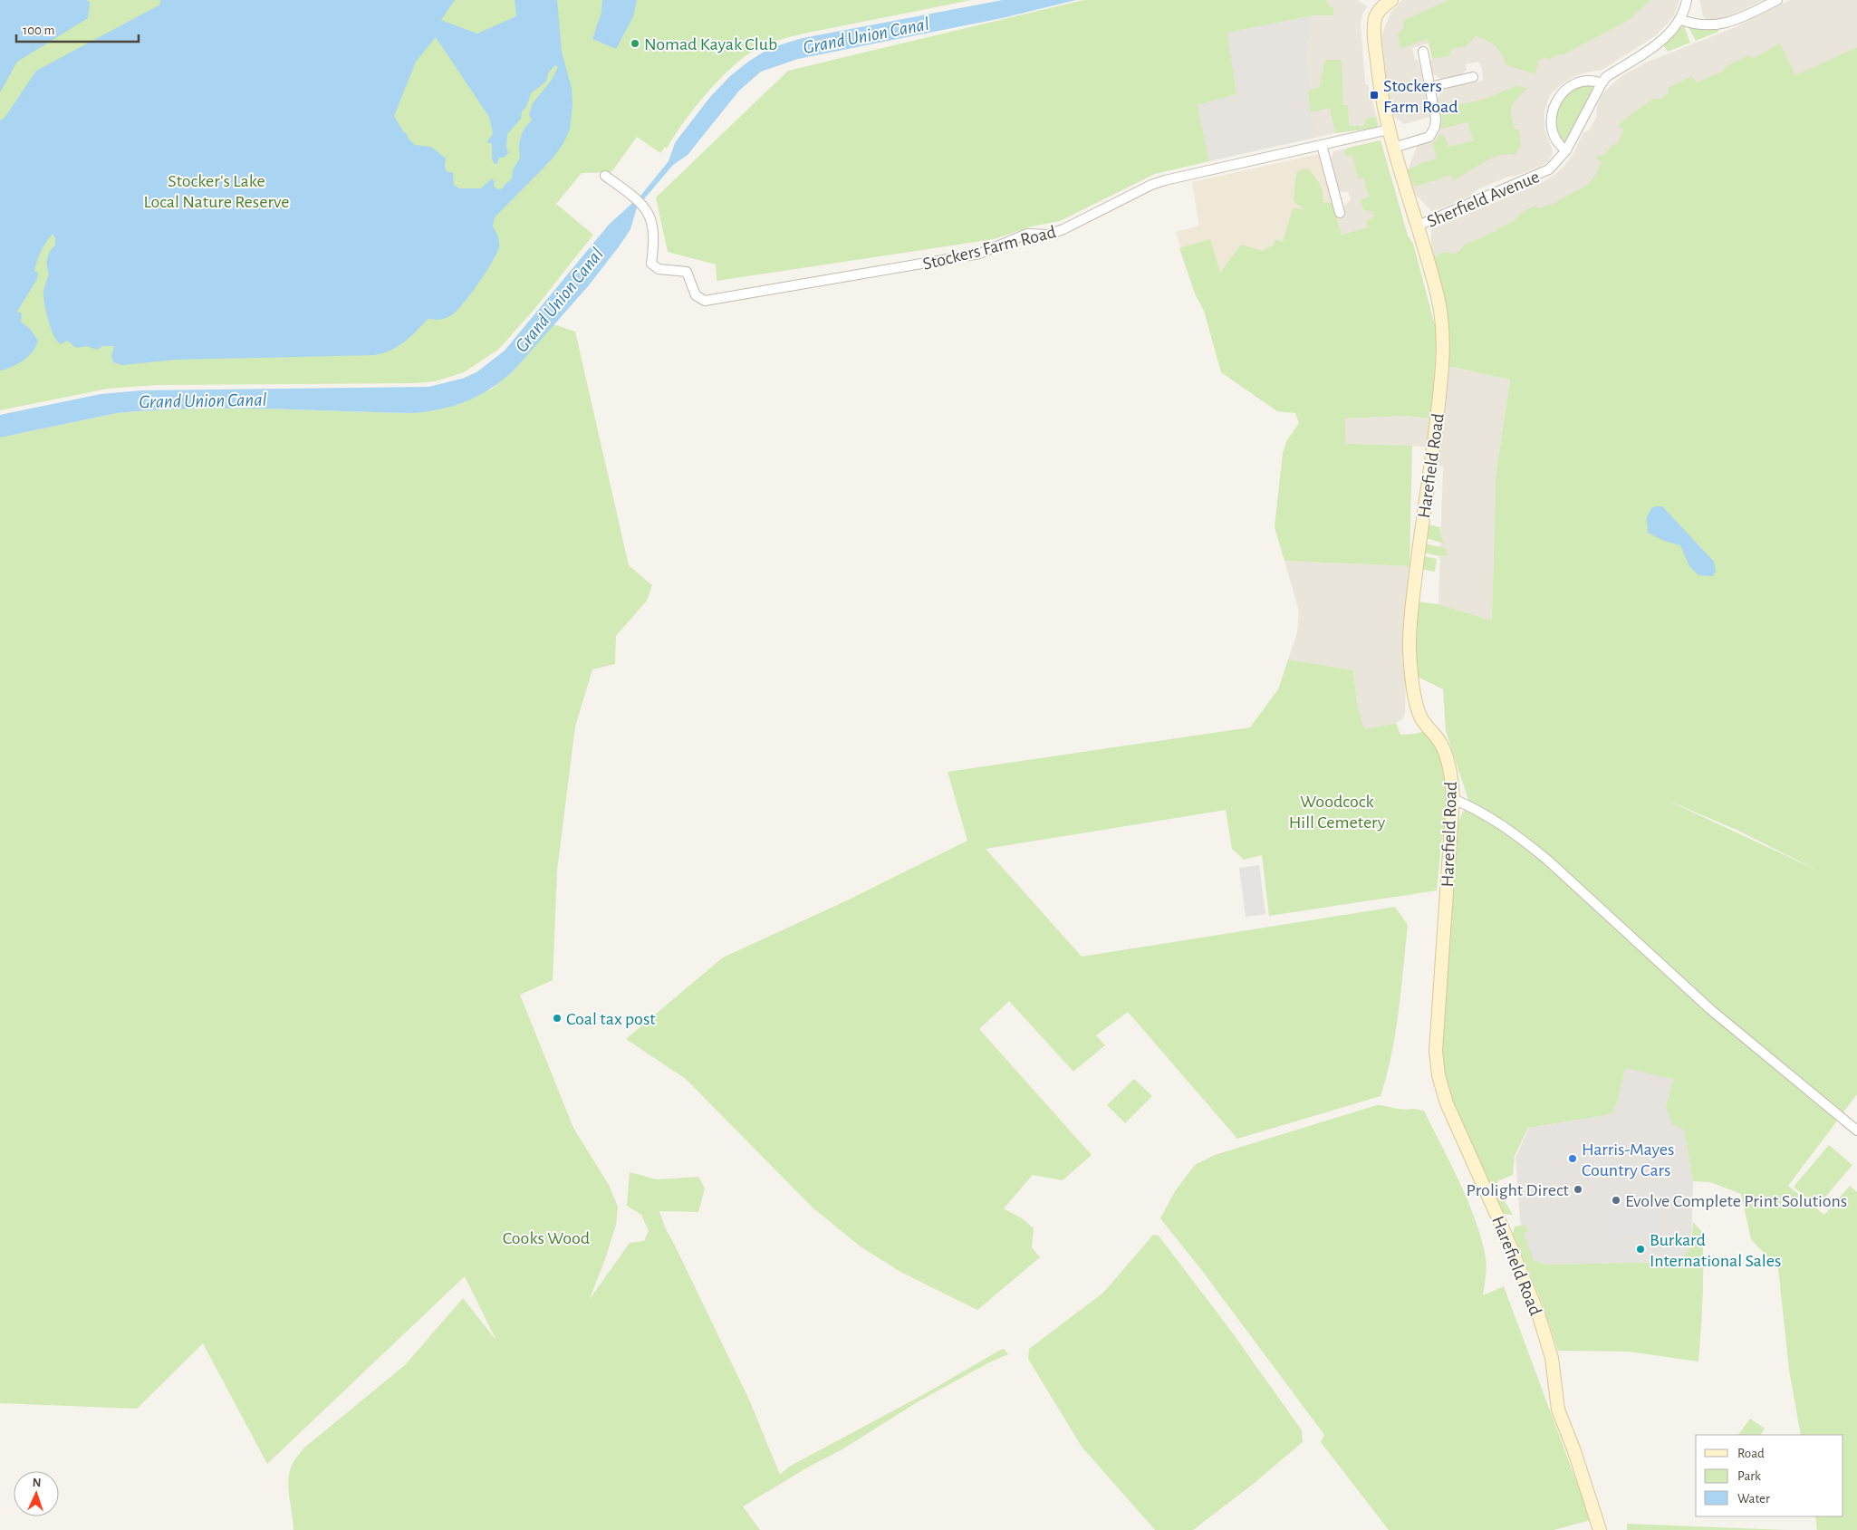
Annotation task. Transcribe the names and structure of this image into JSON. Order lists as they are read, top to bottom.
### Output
{
  "streets": {
    "street": ["Sherfield Avenue", "Stockers Farm Road", "Harefield Road"]
  },
  "crossings": [
    ["Sherfield Avenue", "Harefield Road"],
    ["Stockers Farm Road", "Harefield Road"]
  ],
  "water": ["Grand Union Canal"],
  "parks": ["Stocker's Lake Local Nature Reserve", "Woodcock Hill Cemetery", "Cooks Wood"],
  "places": {
    "other": [
      "Nomad Kayak Club",
      "Coal tax post",
      "Harris-Mayes Country Cars",
      "Prolight Direct",
      "Evolve Complete Print Solutions",
      "Burkard International Sales"
    ],
    "transit": ["Stockers Farm Road"]
  },
  "legend": ["Road", "Park", "Water"],
  "scale_bar": "100 m",
  "north": "top"
}
